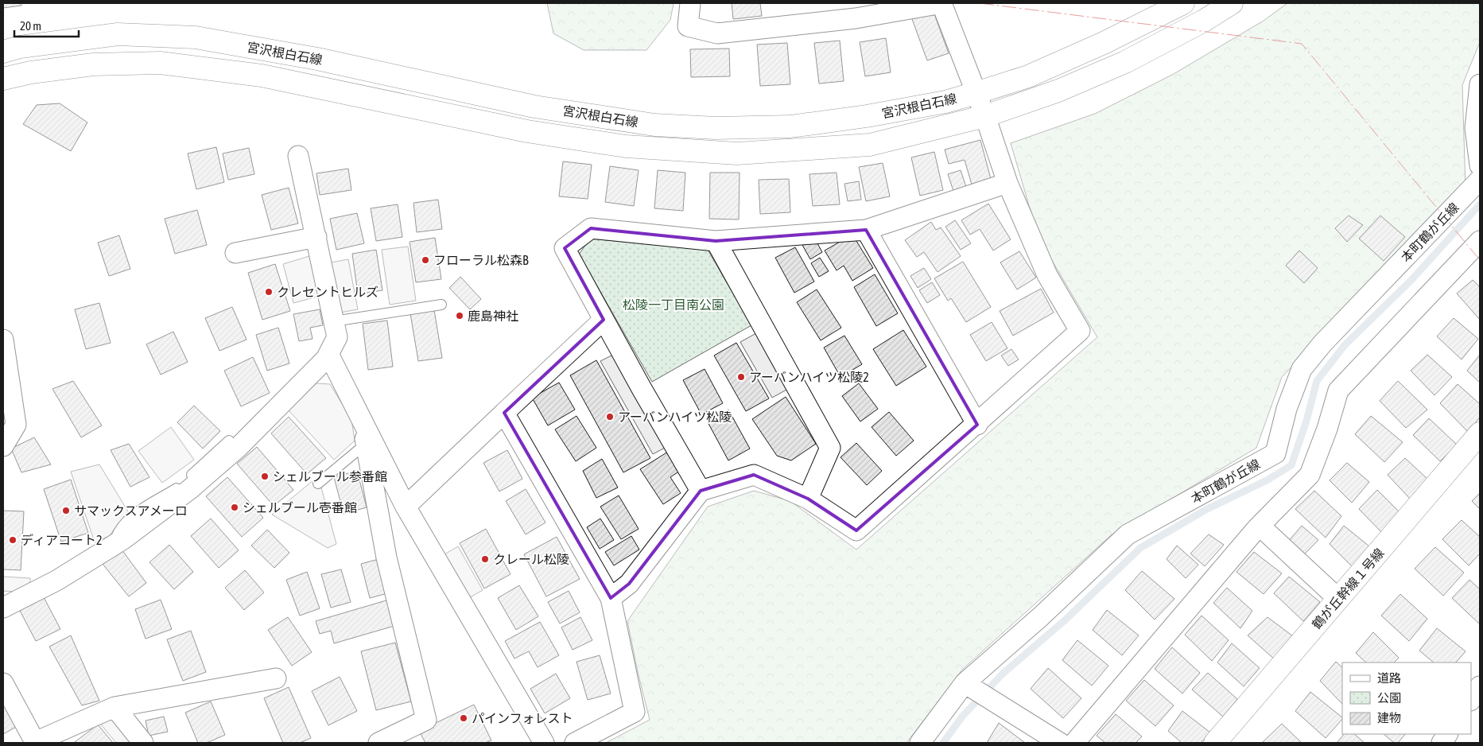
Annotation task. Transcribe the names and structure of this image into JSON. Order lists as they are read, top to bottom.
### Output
{
  "streets": {
    "street": ["宮沢根白石線", "本町鶴が丘線", "鶴が丘幹線１号線"]
  },
  "parks": ["松陵一丁目南公園"],
  "places": [
    "フローラル松森B",
    "クレセントヒルズ",
    "鹿島神社",
    "アーバンハイツ松陵2",
    "アーバンハイツ松陵",
    "シェルブール参番館",
    "シェルブール壱番館",
    "サマックスアメーロ",
    "ディアコート2",
    "クレール松陵",
    "パインフォレスト"
  ],
  "legend": ["道路", "公園", "建物"],
  "scale_bar": "20 m"
}
